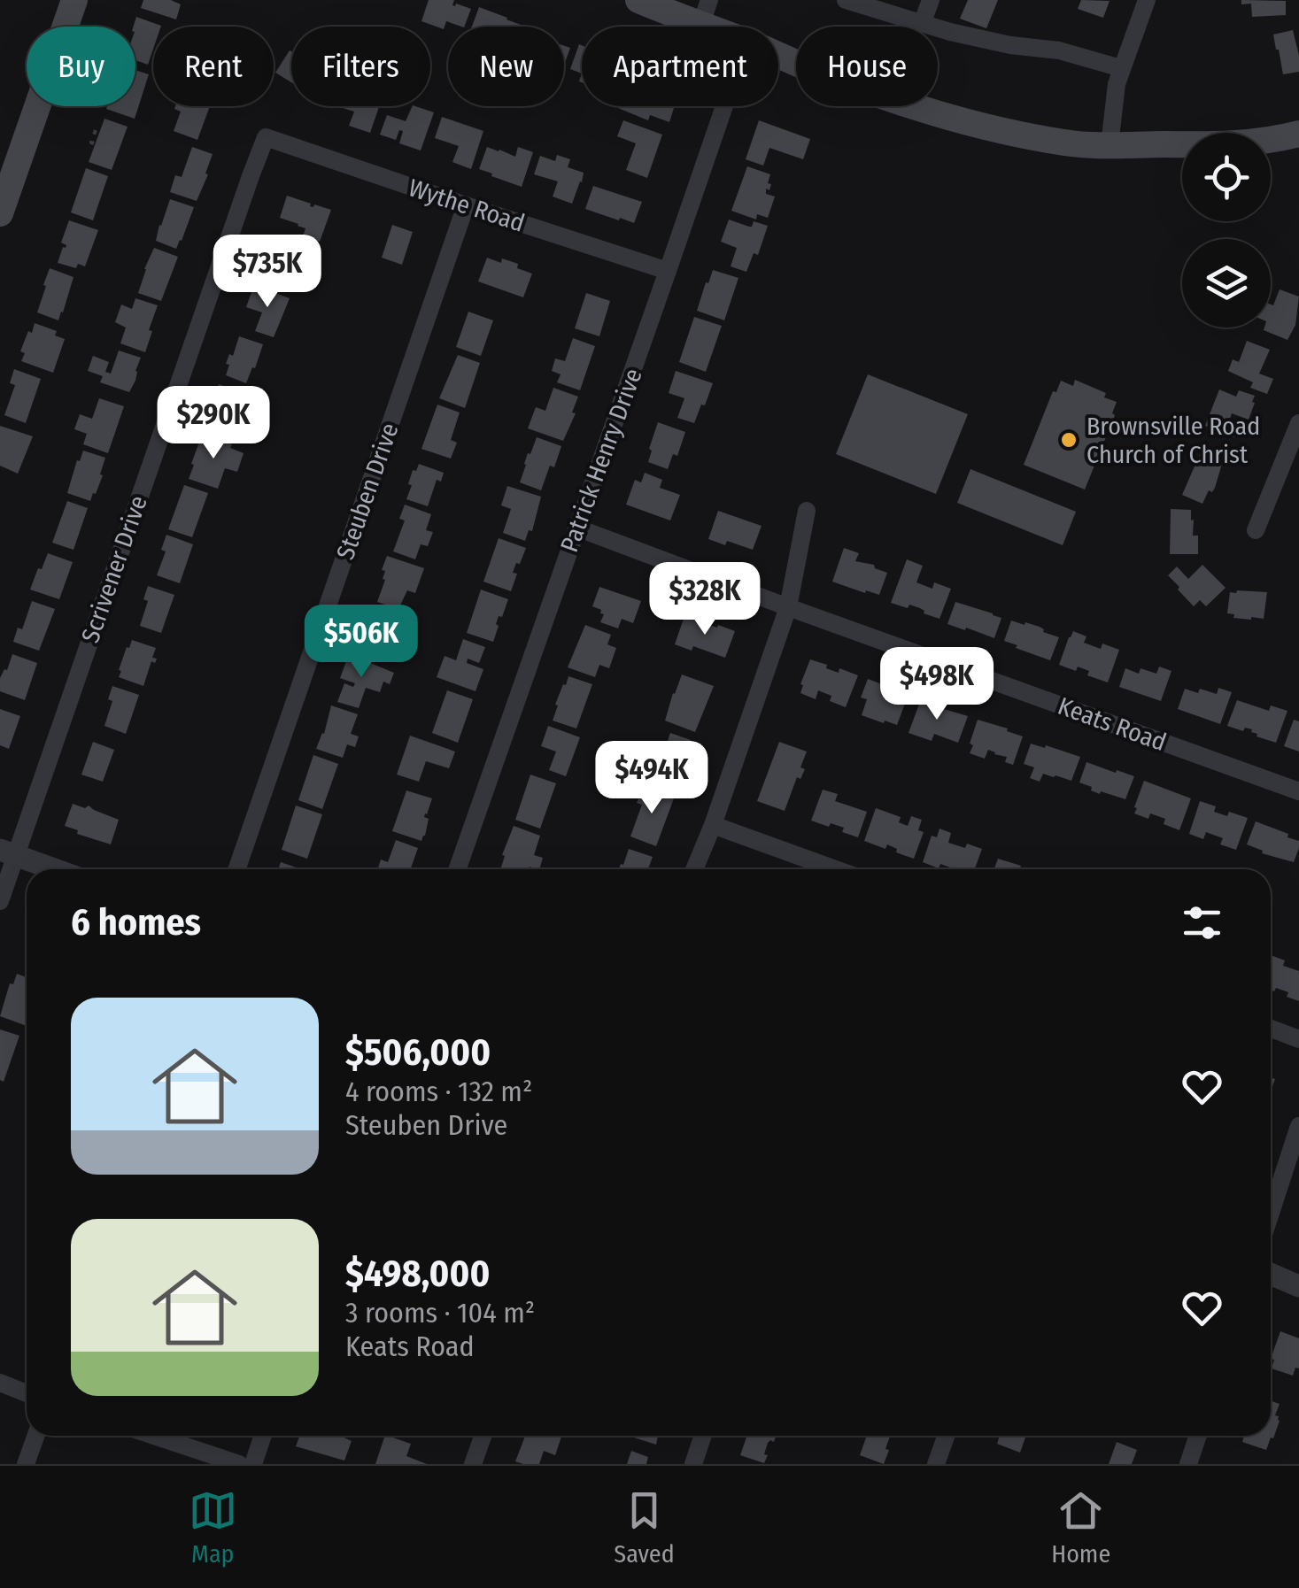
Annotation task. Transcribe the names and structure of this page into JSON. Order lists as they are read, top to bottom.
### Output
{
  "streets": {
    "street": [
      "Wythe Road",
      "Patrick Henry Drive",
      "Steuben Drive",
      "Scrivener Drive",
      "Keats Road"
    ]
  },
  "crossings": [
    ["Wythe Road", "Patrick Henry Drive"],
    ["Wythe Road", "Steuben Drive"],
    ["Wythe Road", "Scrivener Drive"],
    ["Patrick Henry Drive", "Keats Road"]
  ],
  "places": ["Brownsville Road Church of Christ"],
  "page": {
    "chip": [
      "Buy",
      "Rent",
      "Filters",
      "New",
      "Apartment",
      "House"
    ],
    "price": [
      "$735K",
      "$290K",
      "$328K",
      "$506K",
      "$498K",
      "$494K"
    ],
    "heading": "6 homes",
    "list": [
      {
        "name": "$506,000",
        "note": "4 rooms · 132 m² · Steuben Drive"
      },
      {
        "name": "$498,000",
        "note": "3 rooms · 104 m² · Keats Road"
      }
    ],
    "tabs": ["Map", "Saved", "Home"]
  }
}
